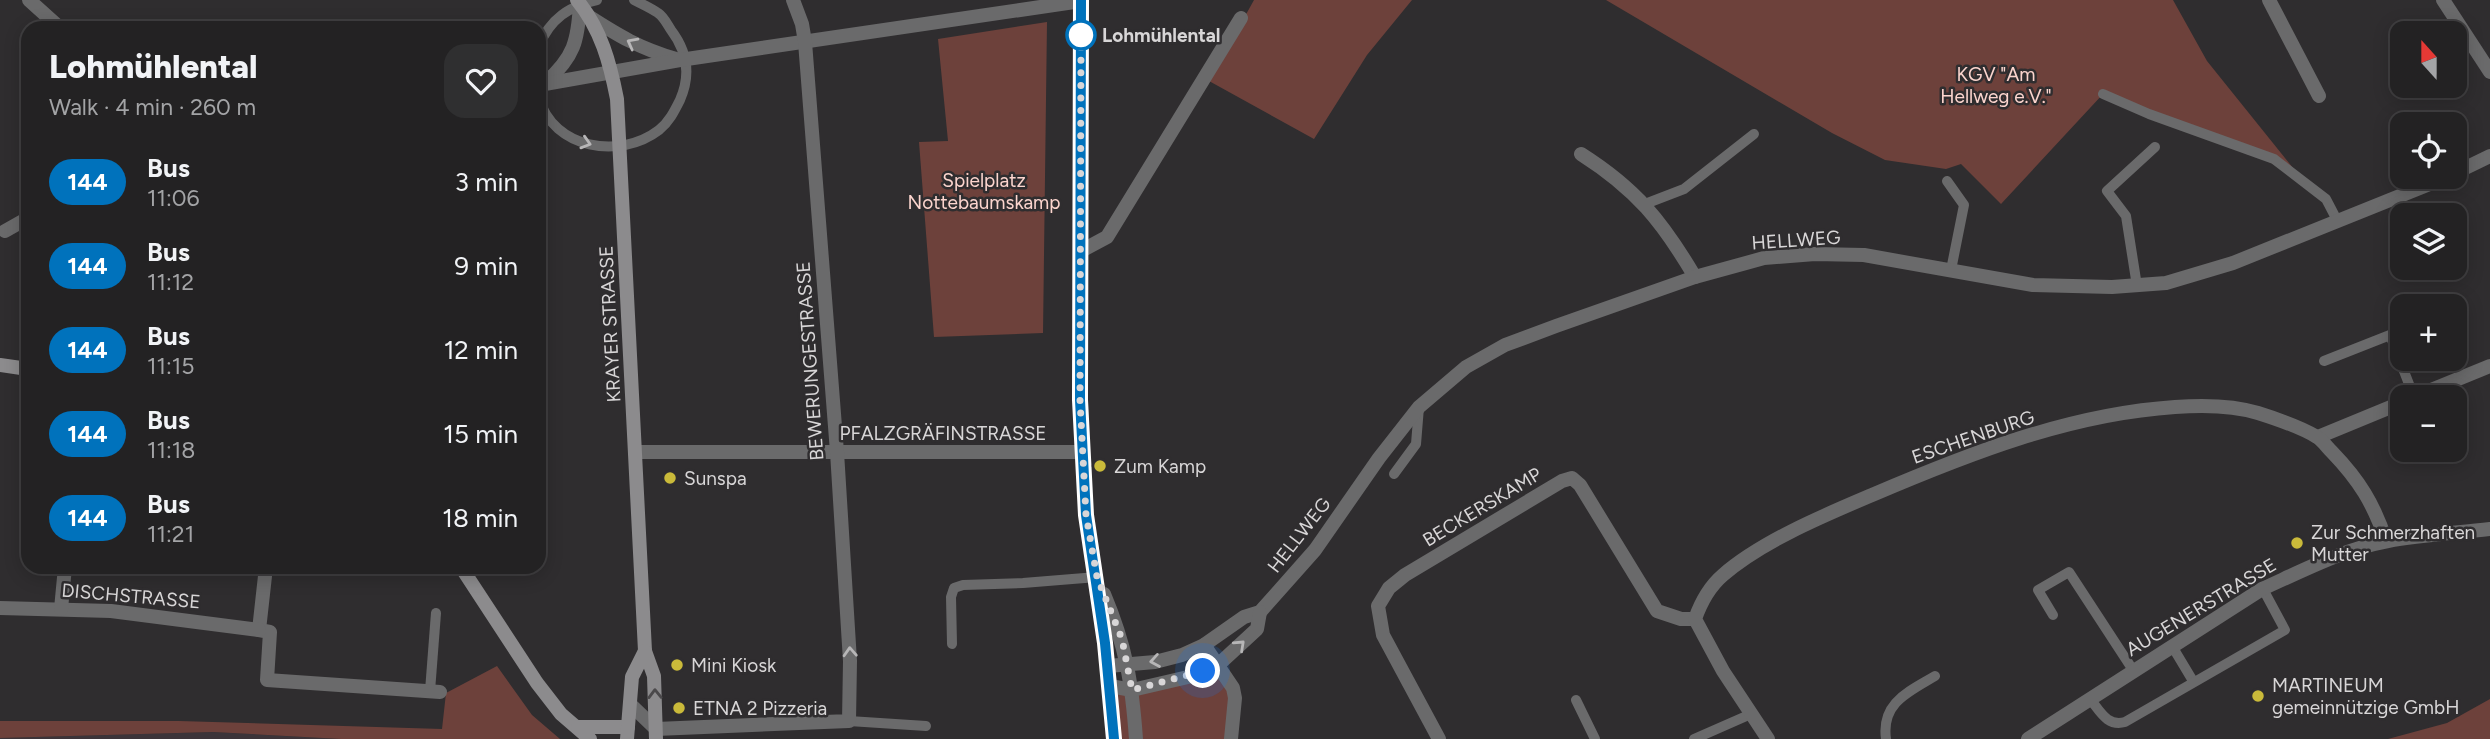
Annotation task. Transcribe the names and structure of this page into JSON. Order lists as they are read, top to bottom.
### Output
{
  "streets": {
    "main road": ["KRAYER STRASSE"],
    "street": [
      "HELLWEG",
      "BEWERUNGESTRASSE",
      "PFALZGRÄFINSTRASSE",
      "ESCHENBURG",
      "BECKERSKAMP",
      "DISCHSTRASSE",
      "AUGENERSTRASSE"
    ]
  },
  "crossings": [
    ["KRAYER STRASSE", "PFALZGRÄFINSTRASSE"],
    ["BEWERUNGESTRASSE", "PFALZGRÄFINSTRASSE"],
    ["ESCHENBURG", "BECKERSKAMP"],
    ["ESCHENBURG", "AUGENERSTRASSE"]
  ],
  "one_way": ["BEWERUNGESTRASSE"],
  "parks": ["KGV \"Am Hellweg e.V.\"", "Spielplatz Nottebaumskamp"],
  "places": [
    "Lohmühlental",
    "Zum Kamp",
    "Sunspa",
    "Zur Schmerzhaften Mutter",
    "Mini Kiosk",
    "MARTINEUM gemeinnützige GmbH",
    "ETNA 2 Pizzeria"
  ],
  "lines": ["bus line 144"],
  "north": "top",
  "page": {
    "map_buttons": ["+", "−"],
    "heading": ["Lohmühlental", "Walk · 4 min · 260 m"],
    "list": [
      {
        "mark": "144",
        "name": "Bus",
        "note": "11:06",
        "value": "3 min"
      },
      {
        "mark": "144",
        "name": "Bus",
        "note": "11:12",
        "value": "9 min"
      },
      {
        "mark": "144",
        "name": "Bus",
        "note": "11:15",
        "value": "12 min"
      },
      {
        "mark": "144",
        "name": "Bus",
        "note": "11:18",
        "value": "15 min"
      },
      {
        "mark": "144",
        "name": "Bus",
        "note": "11:21",
        "value": "18 min"
      }
    ]
  }
}
